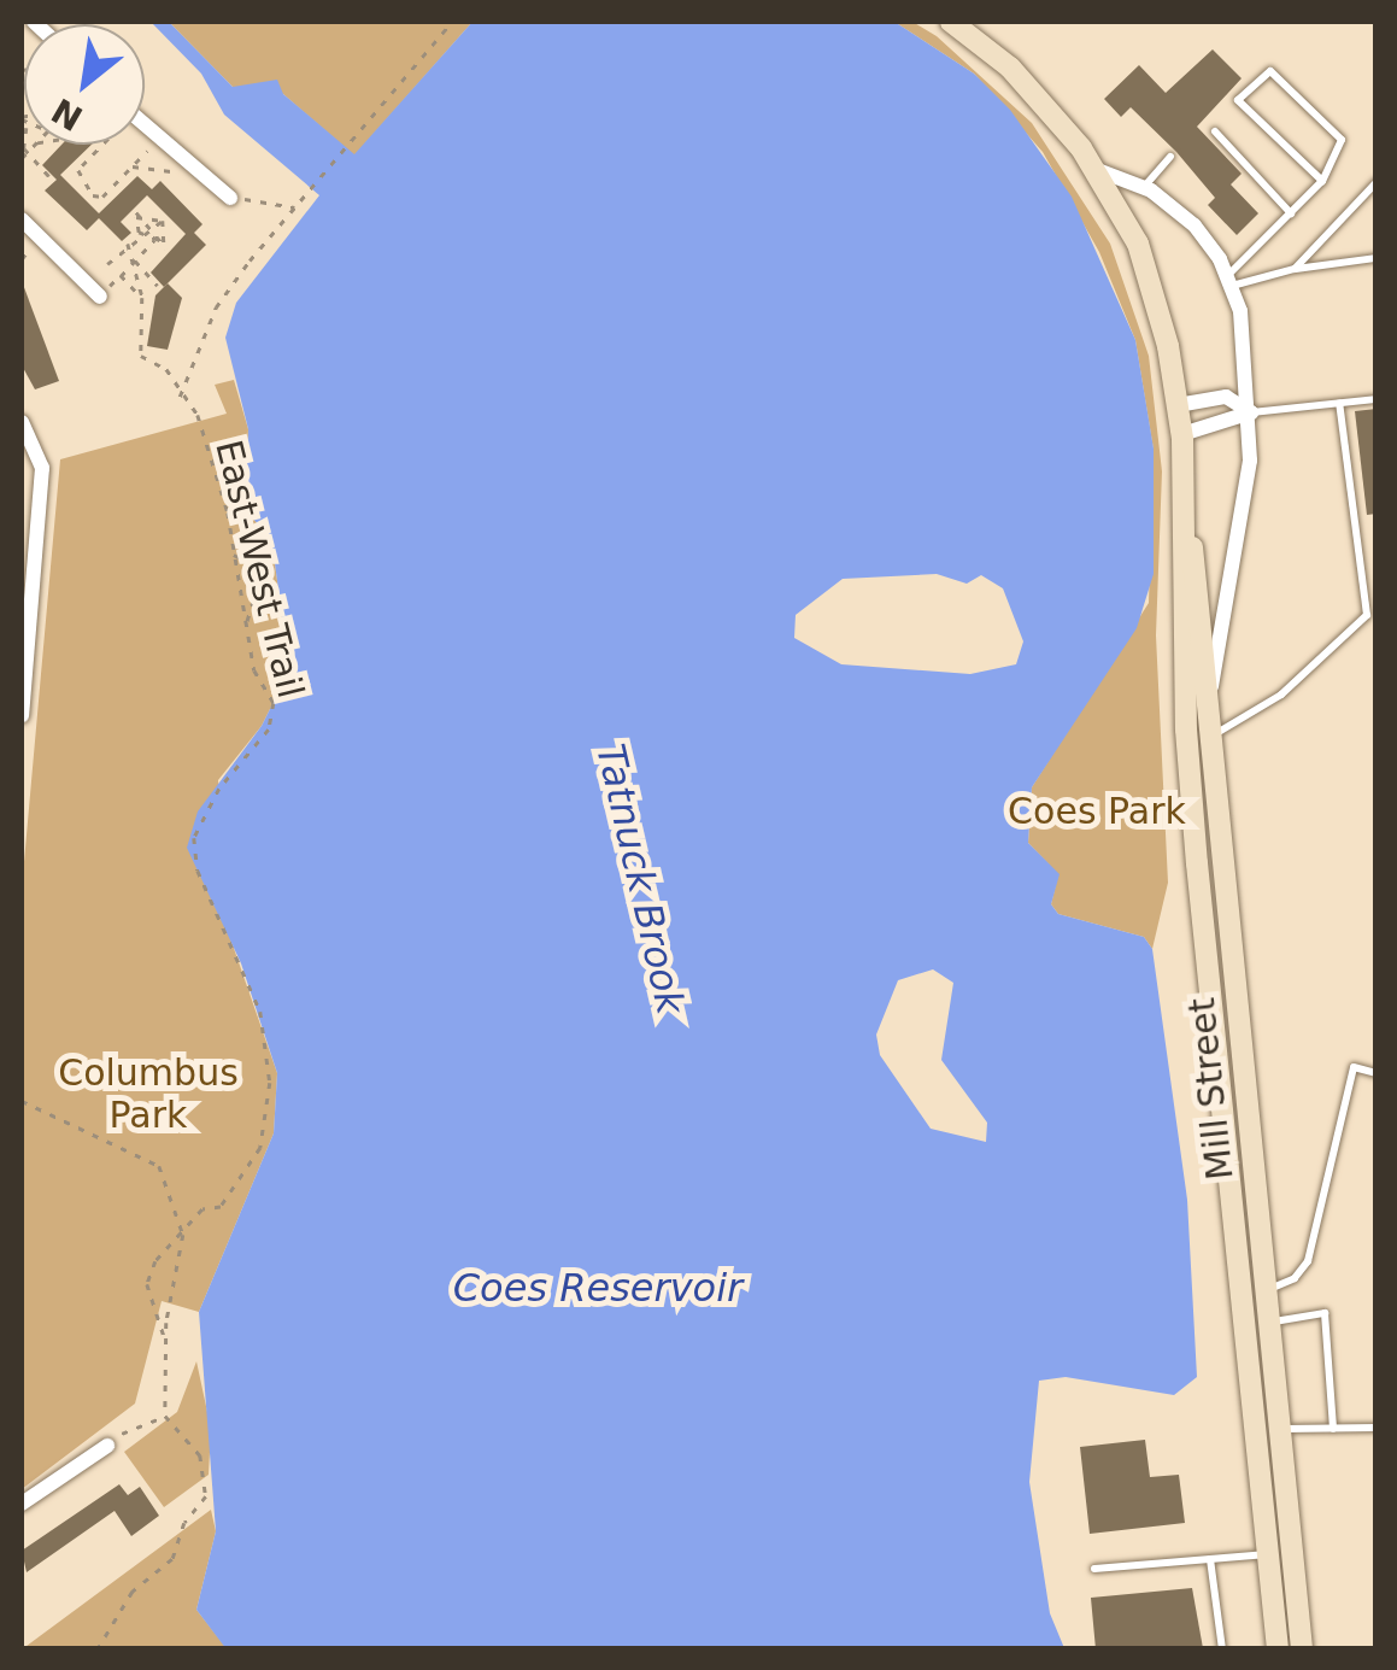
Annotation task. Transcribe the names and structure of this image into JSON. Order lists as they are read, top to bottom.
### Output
{
  "streets": {
    "main road": ["Mill Street"],
    "path": ["East-West Trail"]
  },
  "water": ["Tatnuck Brook", "Coes Reservoir"],
  "parks": ["Coes Park", "Columbus Park"],
  "north": "bottom left"
}
